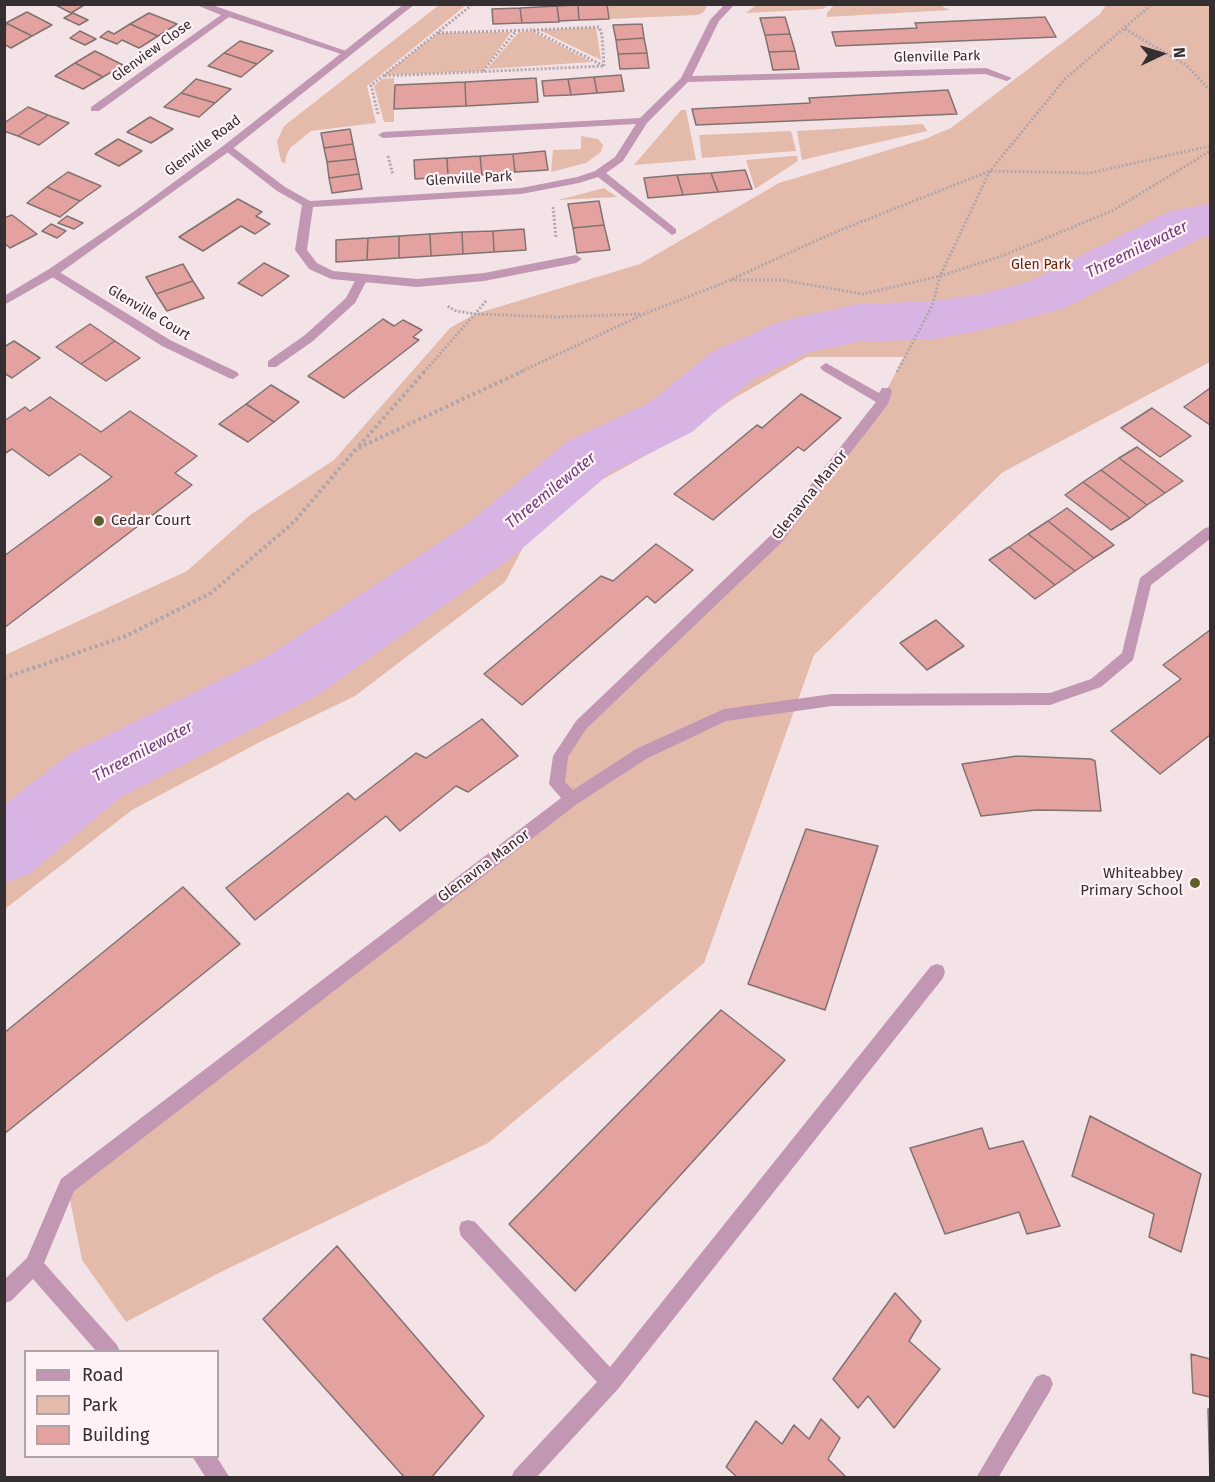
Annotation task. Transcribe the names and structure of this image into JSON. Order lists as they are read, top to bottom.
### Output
{
  "streets": {
    "street": [
      "Glenview Close",
      "Glenville Park",
      "Glenville Road",
      "Glenville Court",
      "Glenavna Manor"
    ]
  },
  "crossings": [
    ["Glenville Road", "Glenville Court"]
  ],
  "water": ["Threemilewater"],
  "parks": ["Glen Park"],
  "places": ["Cedar Court", "Whiteabbey Primary School"],
  "legend": ["Road", "Park", "Building"],
  "north": "right"
}
